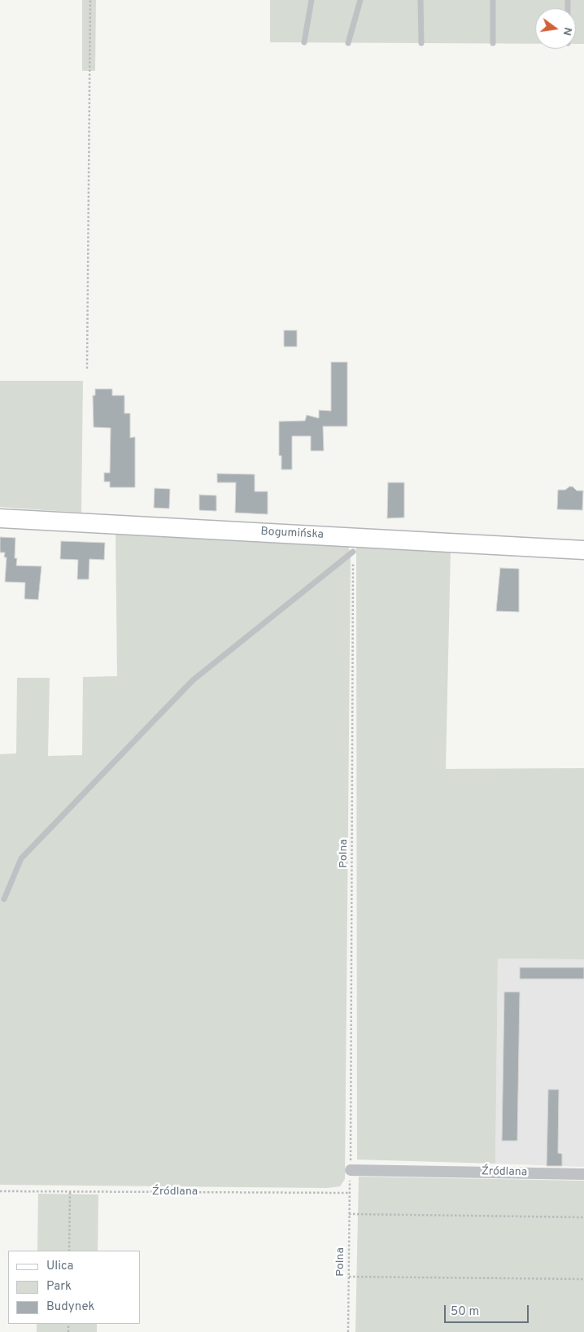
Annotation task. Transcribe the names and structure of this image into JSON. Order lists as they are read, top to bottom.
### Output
{
  "streets": {
    "main road": ["Bogumińska"],
    "street": ["Źródlana"],
    "path": ["Polna"]
  },
  "crossings": [
    ["Polna", "Źródlana"]
  ],
  "legend": ["Ulica", "Park", "Budynek"],
  "scale_bar": "50 m",
  "north": "right"
}
